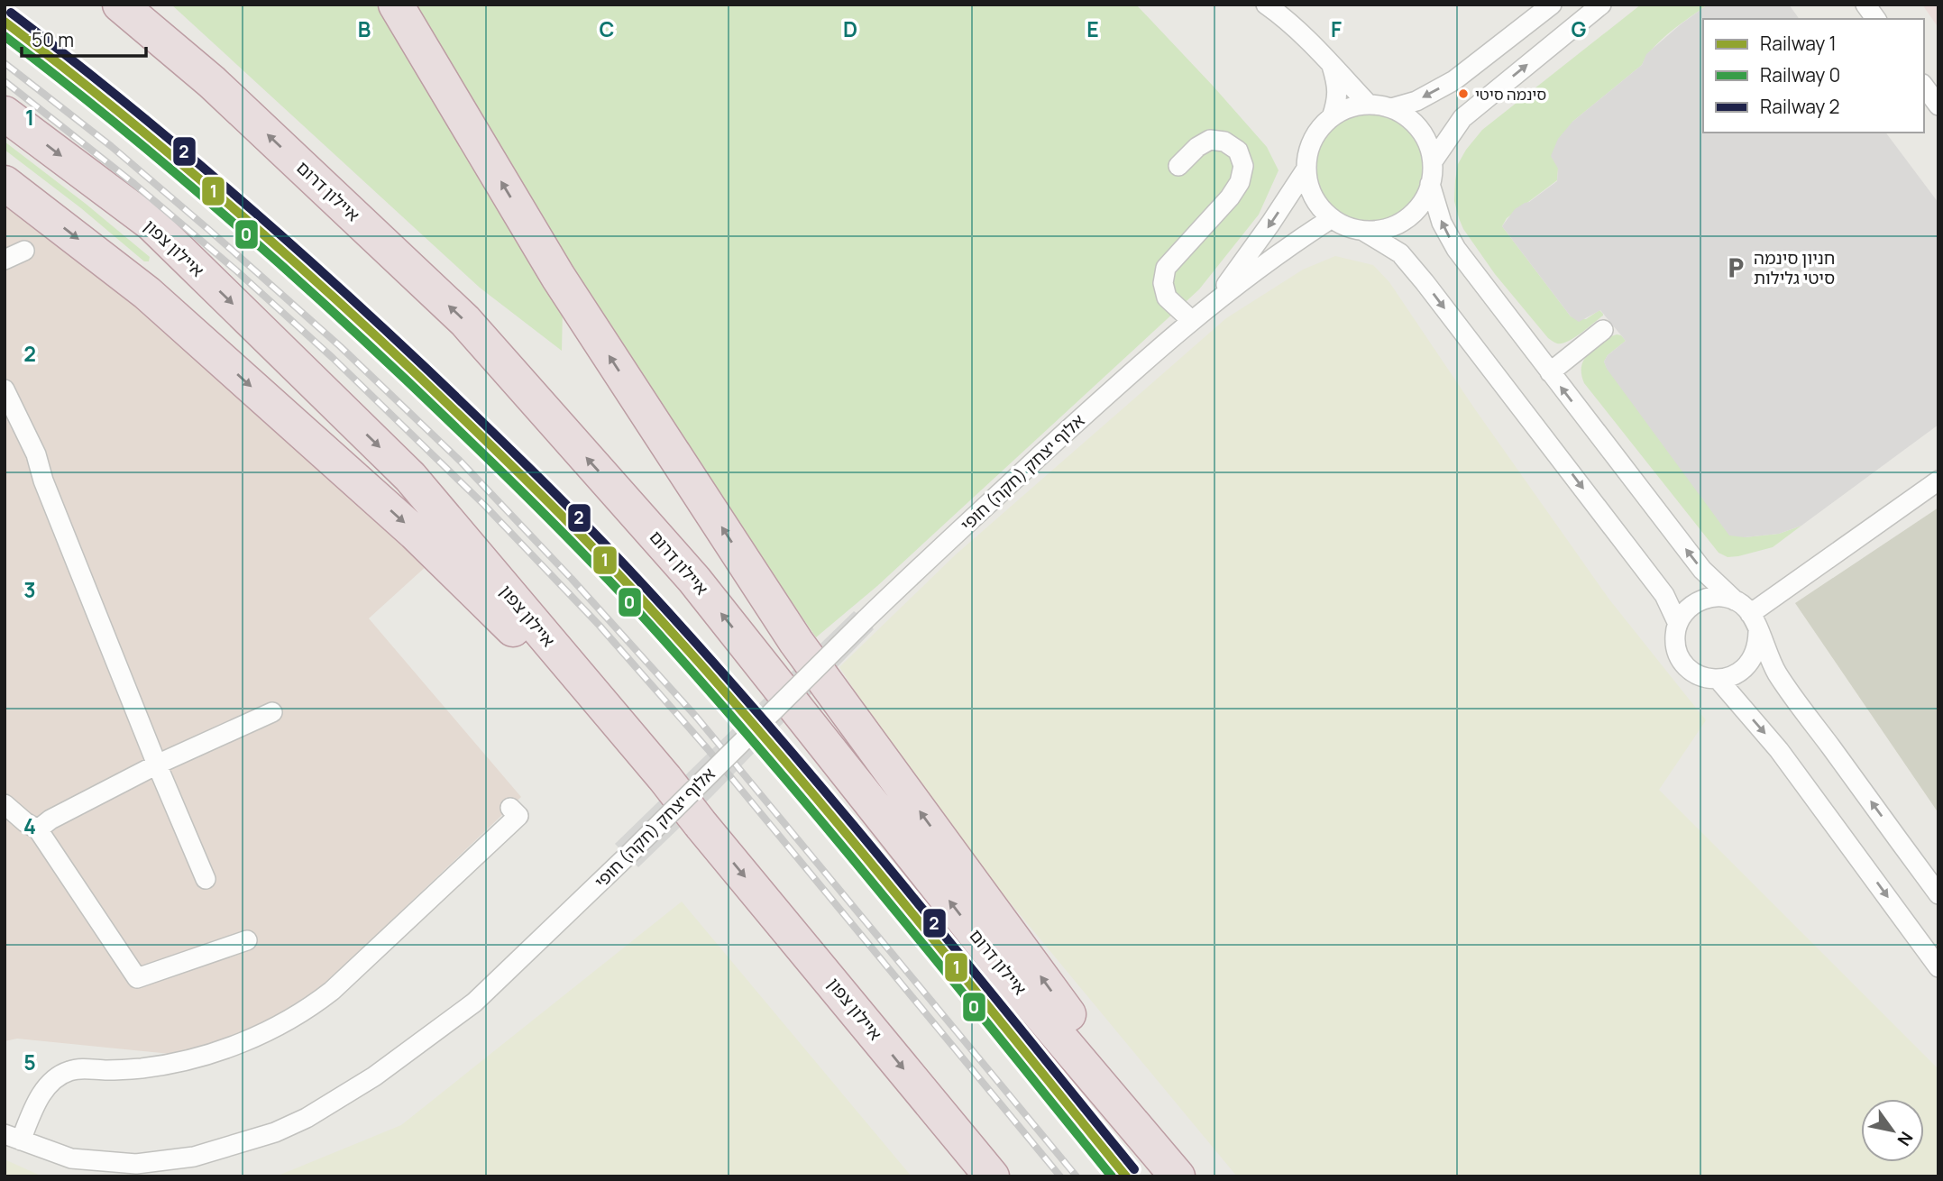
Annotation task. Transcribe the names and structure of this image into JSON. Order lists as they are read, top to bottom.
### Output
{
  "streets": {
    "highway": ["איילון דרום", "איילון צפון"],
    "street": ["אלוף יצחק (חקה) חופי"]
  },
  "places": {
    "other": ["סינמה סיטי"],
    "parking": ["חניון סינמה סיטי גלילות"]
  },
  "lines": ["rail line 2", "rail line 1", "rail line 0"],
  "legend": ["Railway 1", "Railway 0", "Railway 2"],
  "scale_bar": "50 m",
  "north": "bottom right",
  "grid": {
    "columns": [
      "B",
      "C",
      "D",
      "E",
      "F",
      "G"
    ],
    "rows": [
      "1",
      "2",
      "3",
      "4",
      "5"
    ]
  }
}
